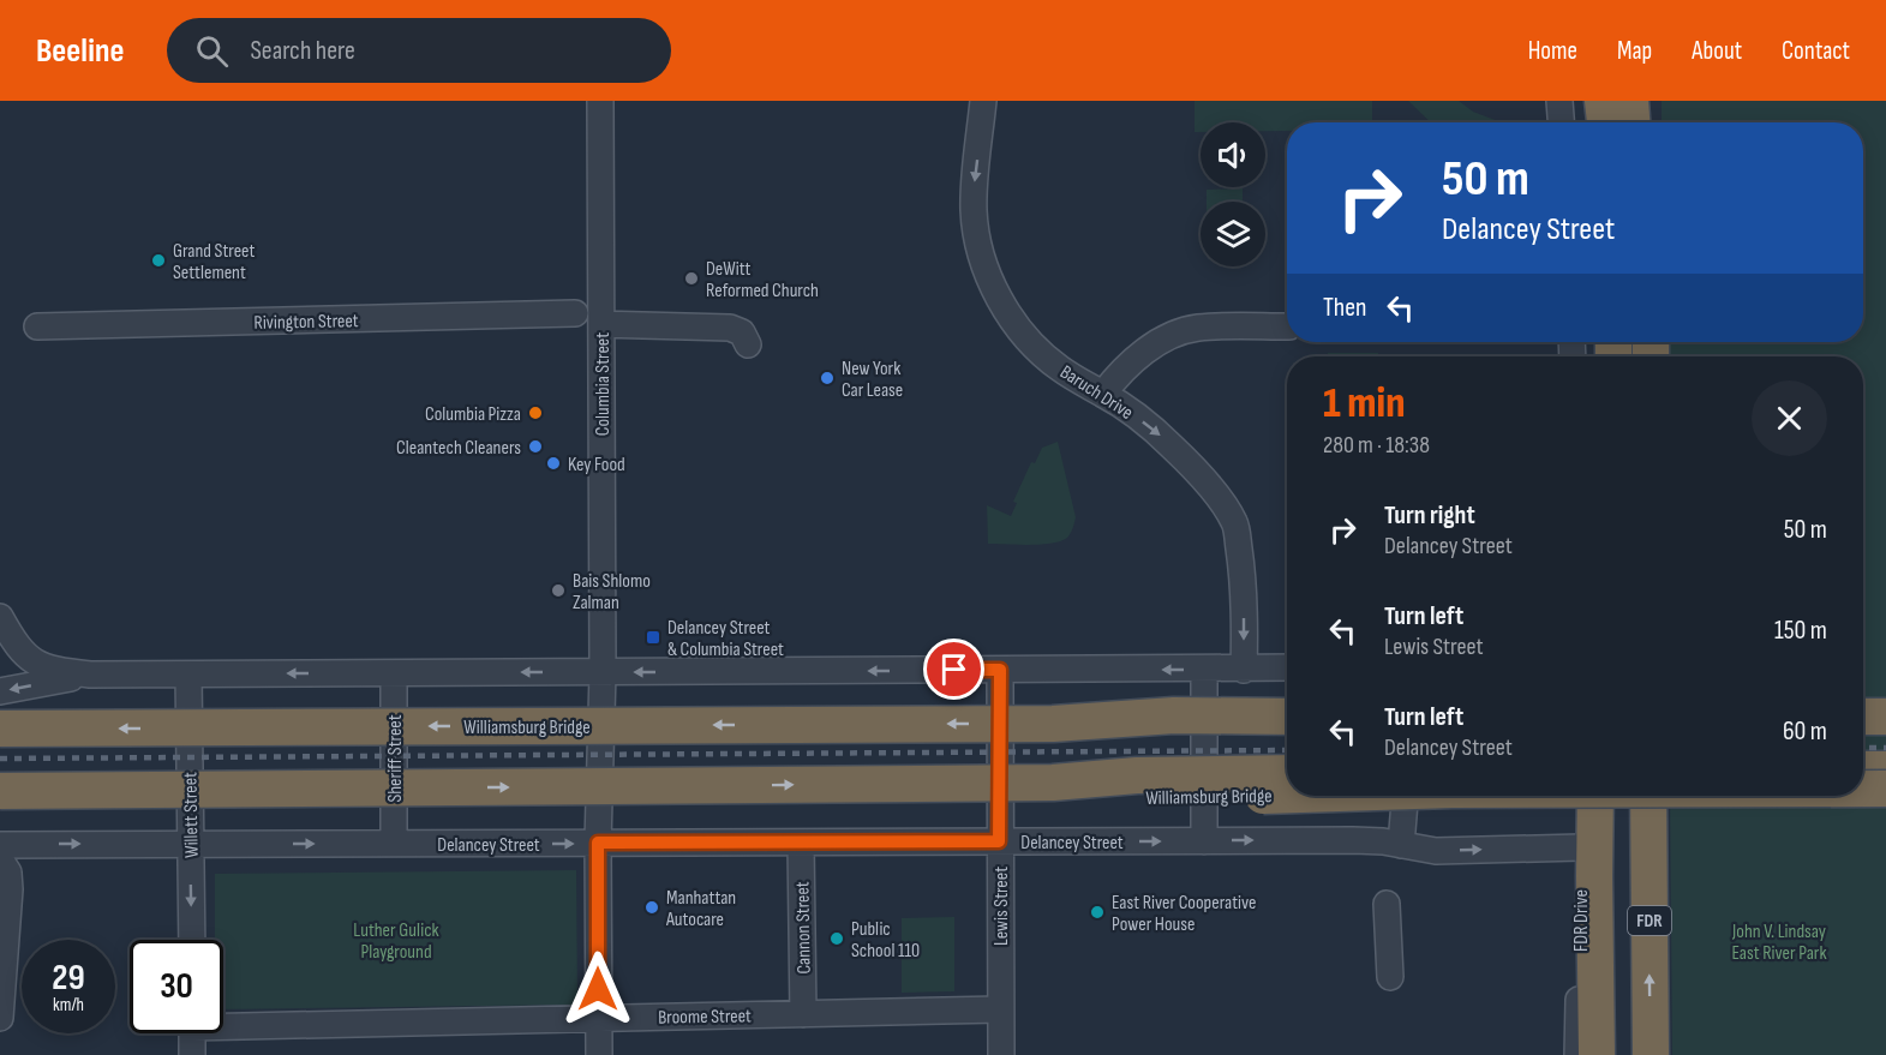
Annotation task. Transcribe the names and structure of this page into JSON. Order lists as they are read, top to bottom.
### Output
{
  "streets": {
    "highway": ["Williamsburg Bridge", "FDR Drive", "FDR"],
    "street": [
      "Rivington Street",
      "Columbia Street",
      "Baruch Drive",
      "Sheriff Street",
      "Willett Street",
      "Delancey Street",
      "Lewis Street",
      "Cannon Street",
      "Broome Street"
    ]
  },
  "crossings": [
    ["Columbia Street", "Delancey Street"],
    ["Columbia Street", "Broome Street"],
    ["Sheriff Street", "Delancey Street"],
    ["Willett Street", "Delancey Street"],
    ["Delancey Street", "Lewis Street"],
    ["Delancey Street", "FDR Drive"],
    ["Delancey Street", "Cannon Street"],
    ["Lewis Street", "Broome Street"],
    ["Cannon Street", "Broome Street"]
  ],
  "one_way": ["Baruch Drive"],
  "parks": ["Luther Gulick Playground", "John V. Lindsay East River Park"],
  "places": {
    "other": [
      "Grand Street Settlement",
      "DeWitt Reformed Church",
      "New York Car Lease",
      "Columbia Pizza",
      "Cleantech Cleaners",
      "Key Food",
      "Bais Shlomo Zalman",
      "Manhattan Autocare",
      "East River Cooperative Power House",
      "Public School 110"
    ],
    "transit": ["Delancey Street & Columbia Street"]
  },
  "page": {
    "header": "Beeline",
    "search": "Search here",
    "nav": [
      "Home",
      "Map",
      "About",
      "Contact"
    ],
    "turn": ["50 m", "Delancey Street"],
    "then": "Then",
    "heading": ["1 min", "280 m · 18:38"],
    "list": [
      {
        "name": "Turn right",
        "note": "Delancey Street",
        "value": "50 m"
      },
      {
        "name": "Turn left",
        "note": "Lewis Street",
        "value": "150 m"
      },
      {
        "name": "Turn left",
        "note": "Delancey Street",
        "value": "60 m"
      }
    ],
    "speed": "29 km/h",
    "limit": "30"
  }
}
